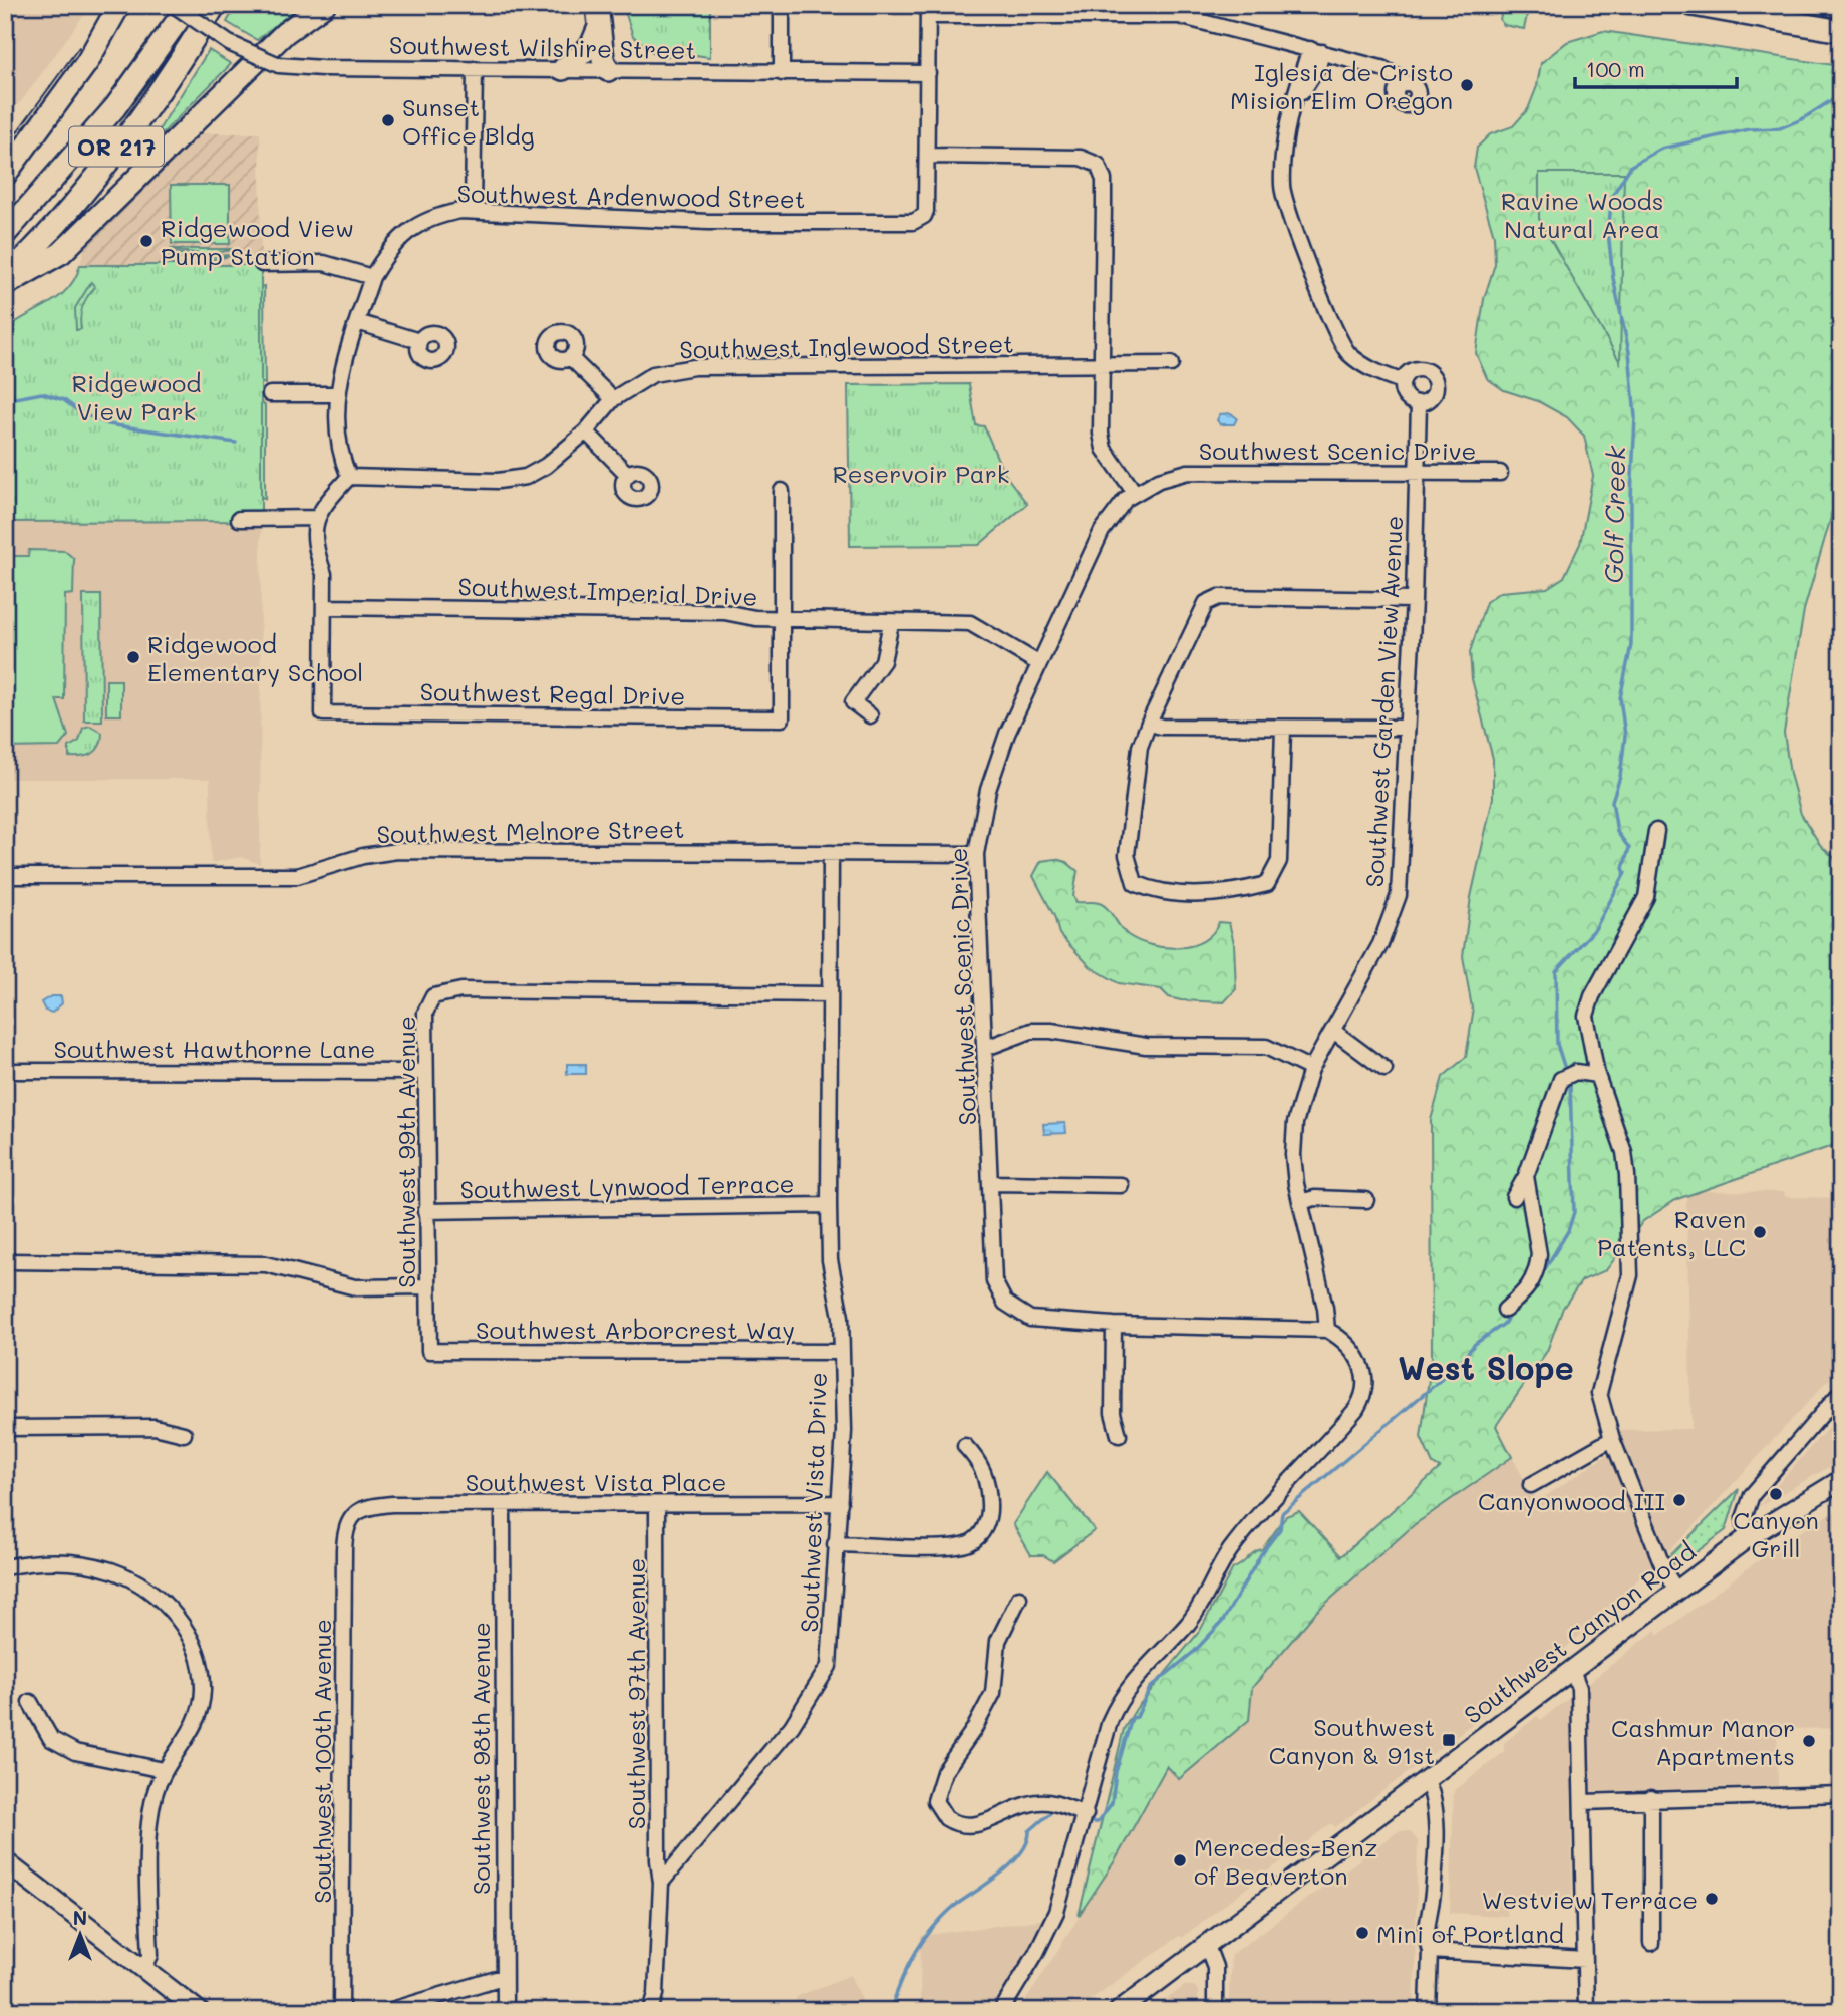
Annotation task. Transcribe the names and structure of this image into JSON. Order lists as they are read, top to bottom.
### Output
{
  "streets": {
    "highway": ["OR 217"],
    "main road": ["Southwest Canyon Road"],
    "street": [
      "Southwest Wilshire Street",
      "Southwest Ardenwood Street",
      "Southwest Inglewood Street",
      "Southwest Scenic Drive",
      "Southwest Imperial Drive",
      "Southwest Regal Drive",
      "Southwest Garden View Avenue",
      "Southwest Melnore Street",
      "Southwest Hawthorne Lane",
      "Southwest 99th Avenue",
      "Southwest Lynwood Terrace",
      "Southwest Arborcrest Way",
      "Southwest Vista Place",
      "Southwest Vista Drive",
      "Southwest 97th Avenue",
      "Southwest 98th Avenue",
      "Southwest 100th Avenue"
    ]
  },
  "crossings": [
    ["Southwest Wilshire Street", "Southwest Ardenwood Street"],
    ["Southwest Ardenwood Street", "Southwest Inglewood Street"],
    ["Southwest Scenic Drive", "Southwest Imperial Drive"],
    ["Southwest Scenic Drive", "Southwest Garden View Avenue"],
    ["Southwest Scenic Drive", "Southwest Melnore Street"],
    ["Southwest Imperial Drive", "Southwest Regal Drive"],
    ["Southwest Melnore Street", "Southwest Vista Drive"],
    ["Southwest Hawthorne Lane", "Southwest 99th Avenue"],
    ["Southwest 99th Avenue", "Southwest Lynwood Terrace"],
    ["Southwest 99th Avenue", "Southwest Arborcrest Way"],
    ["Southwest 99th Avenue", "Southwest Vista Drive"],
    ["Southwest Lynwood Terrace", "Southwest Vista Drive"],
    ["Southwest Arborcrest Way", "Southwest Vista Drive"],
    ["Southwest Vista Place", "Southwest Vista Drive"],
    ["Southwest Vista Place", "Southwest 97th Avenue"],
    ["Southwest Vista Place", "Southwest 98th Avenue"],
    ["Southwest Vista Place", "Southwest 100th Avenue"],
    ["Southwest Vista Drive", "Southwest 97th Avenue"]
  ],
  "districts": ["West Slope"],
  "water": ["Golf Creek"],
  "parks": ["Ravine Woods Natural Area", "Ridgewood View Park", "Reservoir Park"],
  "places": {
    "other": [
      "Iglesia de Cristo Mision Elim Oregon",
      "Sunset Office Bldg",
      "Ridgewood View Pump Station",
      "Ridgewood Elementary School",
      "Raven Patents, LLC",
      "Canyon Grill",
      "Canyonwood III",
      "Cashmur Manor Apartments",
      "Mercedes-Benz of Beaverton",
      "Westview Terrace",
      "Mini of Portland"
    ],
    "transit": ["Southwest Canyon & 91st"]
  },
  "scale_bar": "100 m",
  "north": "top"
}
